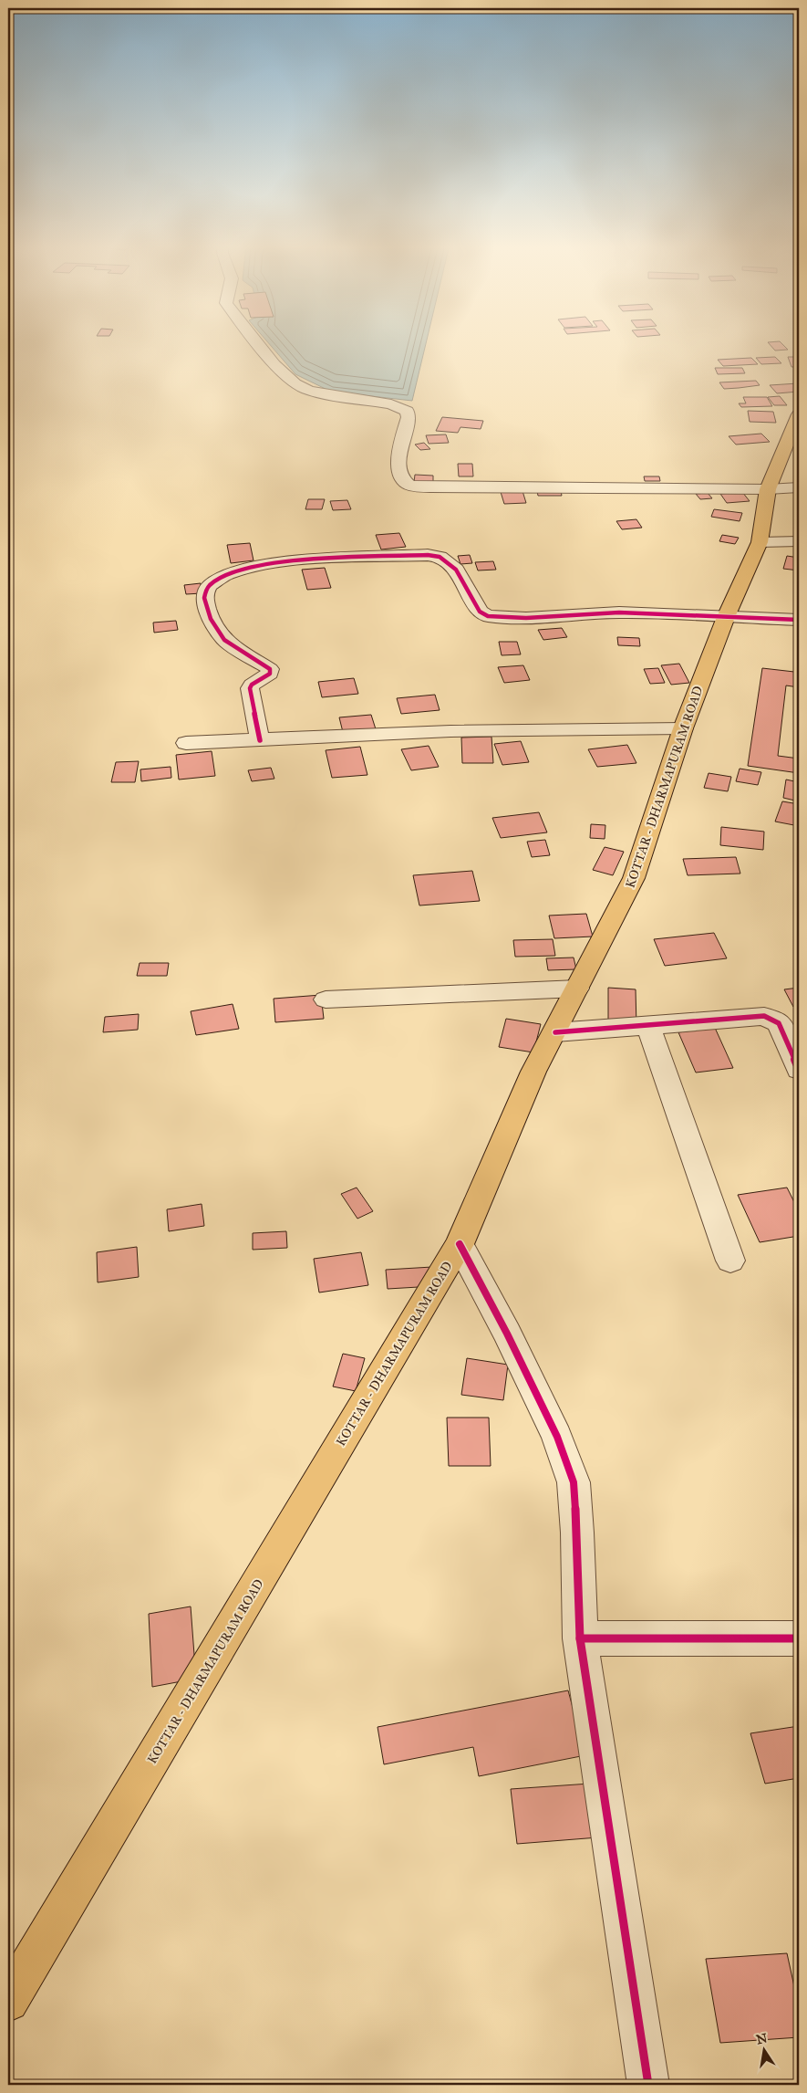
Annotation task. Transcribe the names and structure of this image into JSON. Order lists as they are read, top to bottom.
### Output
{
  "streets": {
    "main road": ["KOTTAR - DHARMAPURAM ROAD"]
  },
  "north": "top"
}
